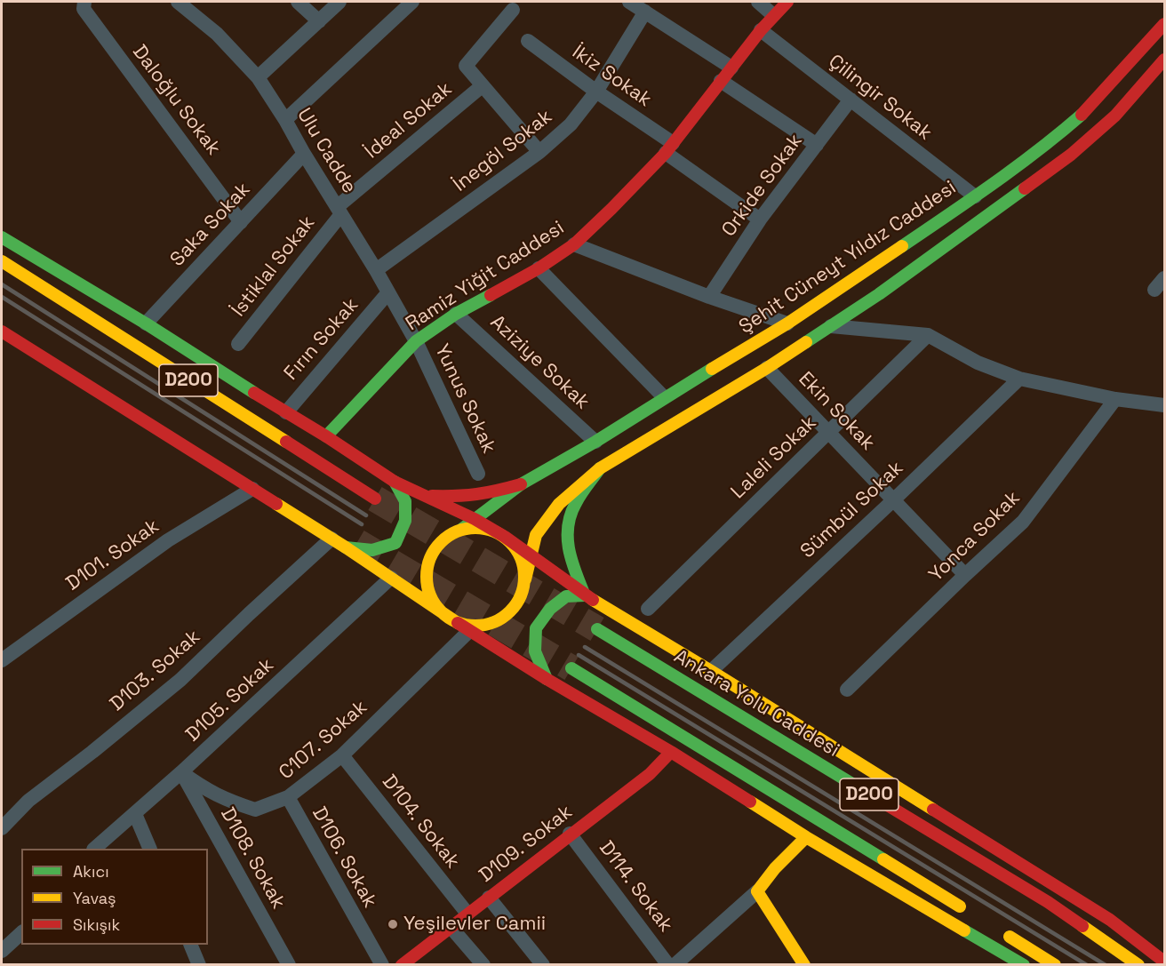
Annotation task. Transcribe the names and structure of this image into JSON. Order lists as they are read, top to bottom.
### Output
{
  "streets": {
    "main road": [
      "Şehit Cüneyt Yıldız Caddesi",
      "Ramiz Yiğit Caddesi",
      "D200",
      "Ankara Yolu Caddesi",
      "D109. Sokak"
    ],
    "street": [
      "İkiz Sokak",
      "Çilingir Sokak",
      "Daloğlu Sokak",
      "İdeal Sokak",
      "Ulu Cadde",
      "İnegöl Sokak",
      "Orkide Sokak",
      "Saka Sokak",
      "İstiklal Sokak",
      "Fırın Sokak",
      "Aziziye Sokak",
      "Yunus Sokak",
      "Ekin Sokak",
      "Laleli Sokak",
      "Sümbül Sokak",
      "Yonca Sokak",
      "D101. Sokak",
      "D103. Sokak",
      "D105. Sokak",
      "C107. Sokak",
      "D104. Sokak",
      "D106. Sokak",
      "D108. Sokak",
      "D114. Sokak"
    ]
  },
  "crossings": [
    ["İkiz Sokak", "İnegöl Sokak"],
    ["İkiz Sokak", "Orkide Sokak"],
    ["İkiz Sokak", "Ramiz Yiğit Caddesi"],
    ["Çilingir Sokak", "Orkide Sokak"],
    ["Çilingir Sokak", "Şehit Cüneyt Yıldız Caddesi"],
    ["Çilingir Sokak", "Ramiz Yiğit Caddesi"],
    ["Daloğlu Sokak", "Saka Sokak"],
    ["İdeal Sokak", "Ulu Cadde"],
    ["İdeal Sokak", "İnegöl Sokak"],
    ["İdeal Sokak", "İstiklal Sokak"],
    ["Ulu Cadde", "İnegöl Sokak"],
    ["Ulu Cadde", "Saka Sokak"],
    ["Ulu Cadde", "İstiklal Sokak"],
    ["Ulu Cadde", "Ramiz Yiğit Caddesi"],
    ["Ulu Cadde", "Fırın Sokak"],
    ["Ulu Cadde", "Yunus Sokak"],
    ["Şehit Cüneyt Yıldız Caddesi", "Aziziye Sokak"],
    ["Ramiz Yiğit Caddesi", "Aziziye Sokak"],
    ["Ramiz Yiğit Caddesi", "Yunus Sokak"],
    ["Ekin Sokak", "Laleli Sokak"],
    ["Ekin Sokak", "Sümbül Sokak"],
    ["Ekin Sokak", "Yonca Sokak"],
    ["D105. Sokak", "C107. Sokak"],
    ["D105. Sokak", "D108. Sokak"],
    ["C107. Sokak", "D104. Sokak"],
    ["C107. Sokak", "D106. Sokak"],
    ["C107. Sokak", "D108. Sokak"],
    ["D104. Sokak", "D109. Sokak"],
    ["D109. Sokak", "D114. Sokak"]
  ],
  "places": ["Yeşilevler Camii"],
  "legend": ["Akıcı", "Yavaş", "Sıkışık"]
}
